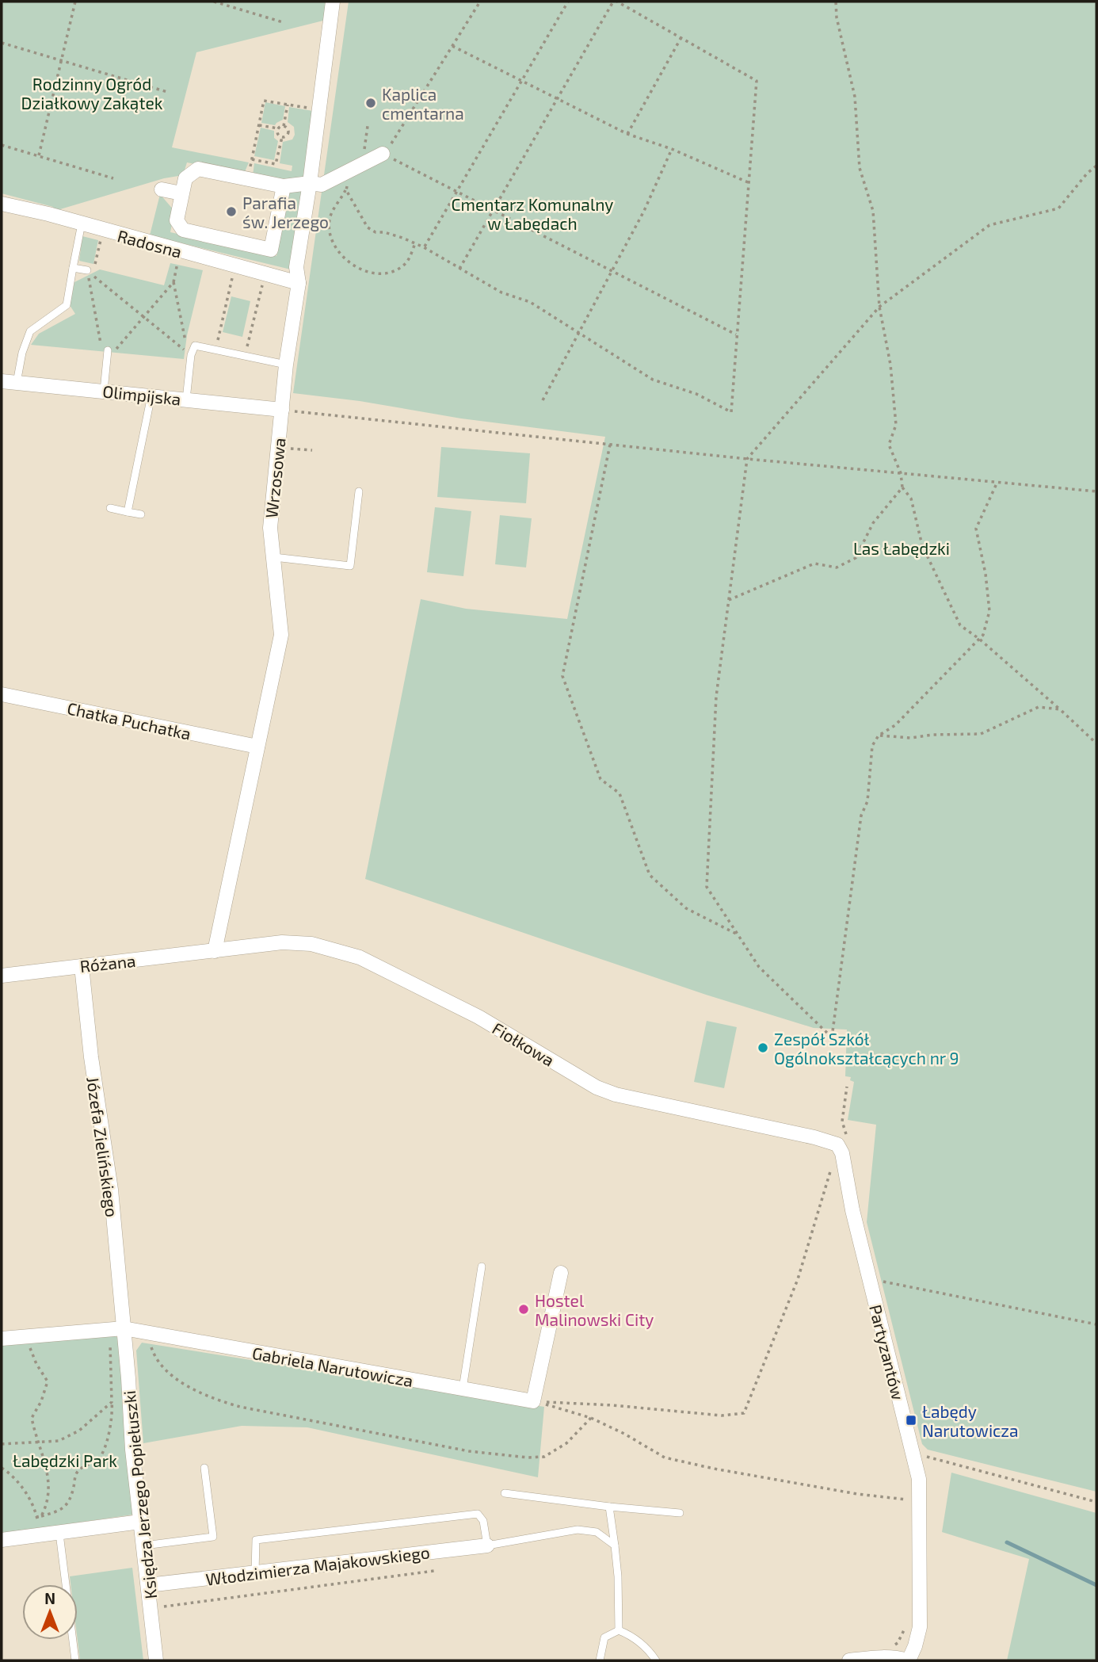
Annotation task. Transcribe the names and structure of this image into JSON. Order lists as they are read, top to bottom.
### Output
{
  "streets": {
    "street": [
      "Radosna",
      "Olimpijska",
      "Wrzosowa",
      "Chatka Puchatka",
      "Różana",
      "Fiołkowa",
      "Józefa Zielińskiego",
      "Partyzantów",
      "Gabriela Narutowicza",
      "Księdza Jerzego Popiełuszki",
      "Włodzimierza Majakowskiego"
    ]
  },
  "crossings": [
    ["Radosna", "Wrzosowa"],
    ["Olimpijska", "Wrzosowa"],
    ["Wrzosowa", "Chatka Puchatka"],
    ["Wrzosowa", "Różana"],
    ["Wrzosowa", "Fiołkowa"],
    ["Różana", "Fiołkowa"],
    ["Różana", "Józefa Zielińskiego"],
    ["Fiołkowa", "Partyzantów"],
    ["Józefa Zielińskiego", "Gabriela Narutowicza"],
    ["Józefa Zielińskiego", "Księdza Jerzego Popiełuszki"],
    ["Gabriela Narutowicza", "Księdza Jerzego Popiełuszki"],
    ["Księdza Jerzego Popiełuszki", "Włodzimierza Majakowskiego"]
  ],
  "parks": [
    "Rodzinny Ogród Działkowy Zakątek",
    "Cmentarz Komunalny w Łabędach",
    "Las Łabędzki",
    "Łabędzki Park"
  ],
  "places": {
    "other": [
      "Kaplica cmentarna",
      "Parafia św. Jerzego",
      "Zespół Szkół Ogólnokształcących nr 9",
      "Hostel Malinowski City"
    ],
    "transit": ["Łabędy Narutowicza"]
  },
  "north": "top"
}
